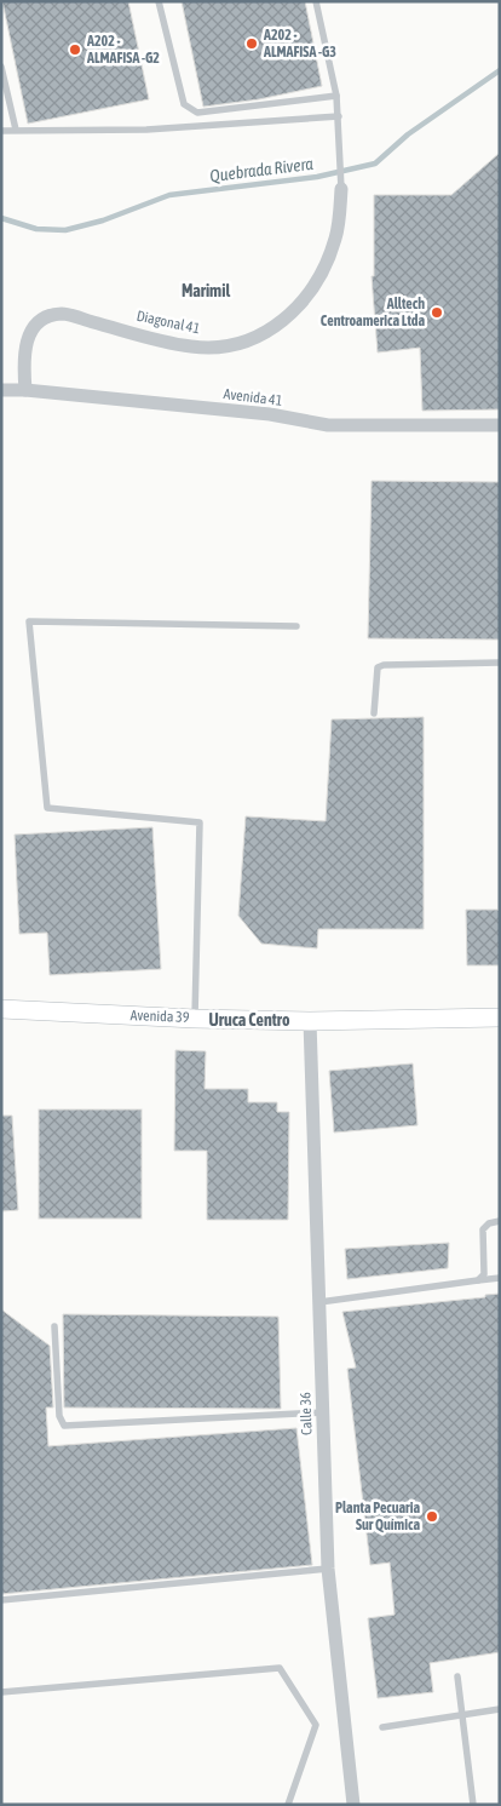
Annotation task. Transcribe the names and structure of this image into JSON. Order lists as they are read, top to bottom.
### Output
{
  "streets": {
    "main road": ["Avenida 39"],
    "street": ["Diagonal 41", "Avenida 41", "Calle 36"]
  },
  "crossings": [
    ["Diagonal 41", "Avenida 41"],
    ["Avenida 39", "Calle 36"]
  ],
  "districts": ["Marimil", "Uruca Centro"],
  "water": ["Quebrada Rivera"],
  "places": [
    "A202 - ALMAFISA -G3",
    "A202 - ALMAFISA -G2",
    "Alltech Centroamerica Ltda",
    "Planta Pecuaria Sur Química"
  ]
}
